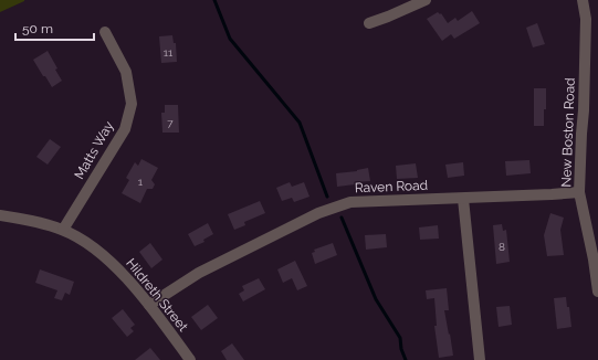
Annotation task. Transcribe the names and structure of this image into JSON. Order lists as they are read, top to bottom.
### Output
{
  "streets": {
    "street": [
      "New Boston Road",
      "Matts Way",
      "Raven Road",
      "Hildreth Street"
    ]
  },
  "crossings": [
    ["New Boston Road", "Raven Road"],
    ["Matts Way", "Hildreth Street"],
    ["Raven Road", "Hildreth Street"]
  ],
  "house_numbers": [
    "11",
    "7",
    "1",
    "8"
  ],
  "scale_bar": "50 m"
}
